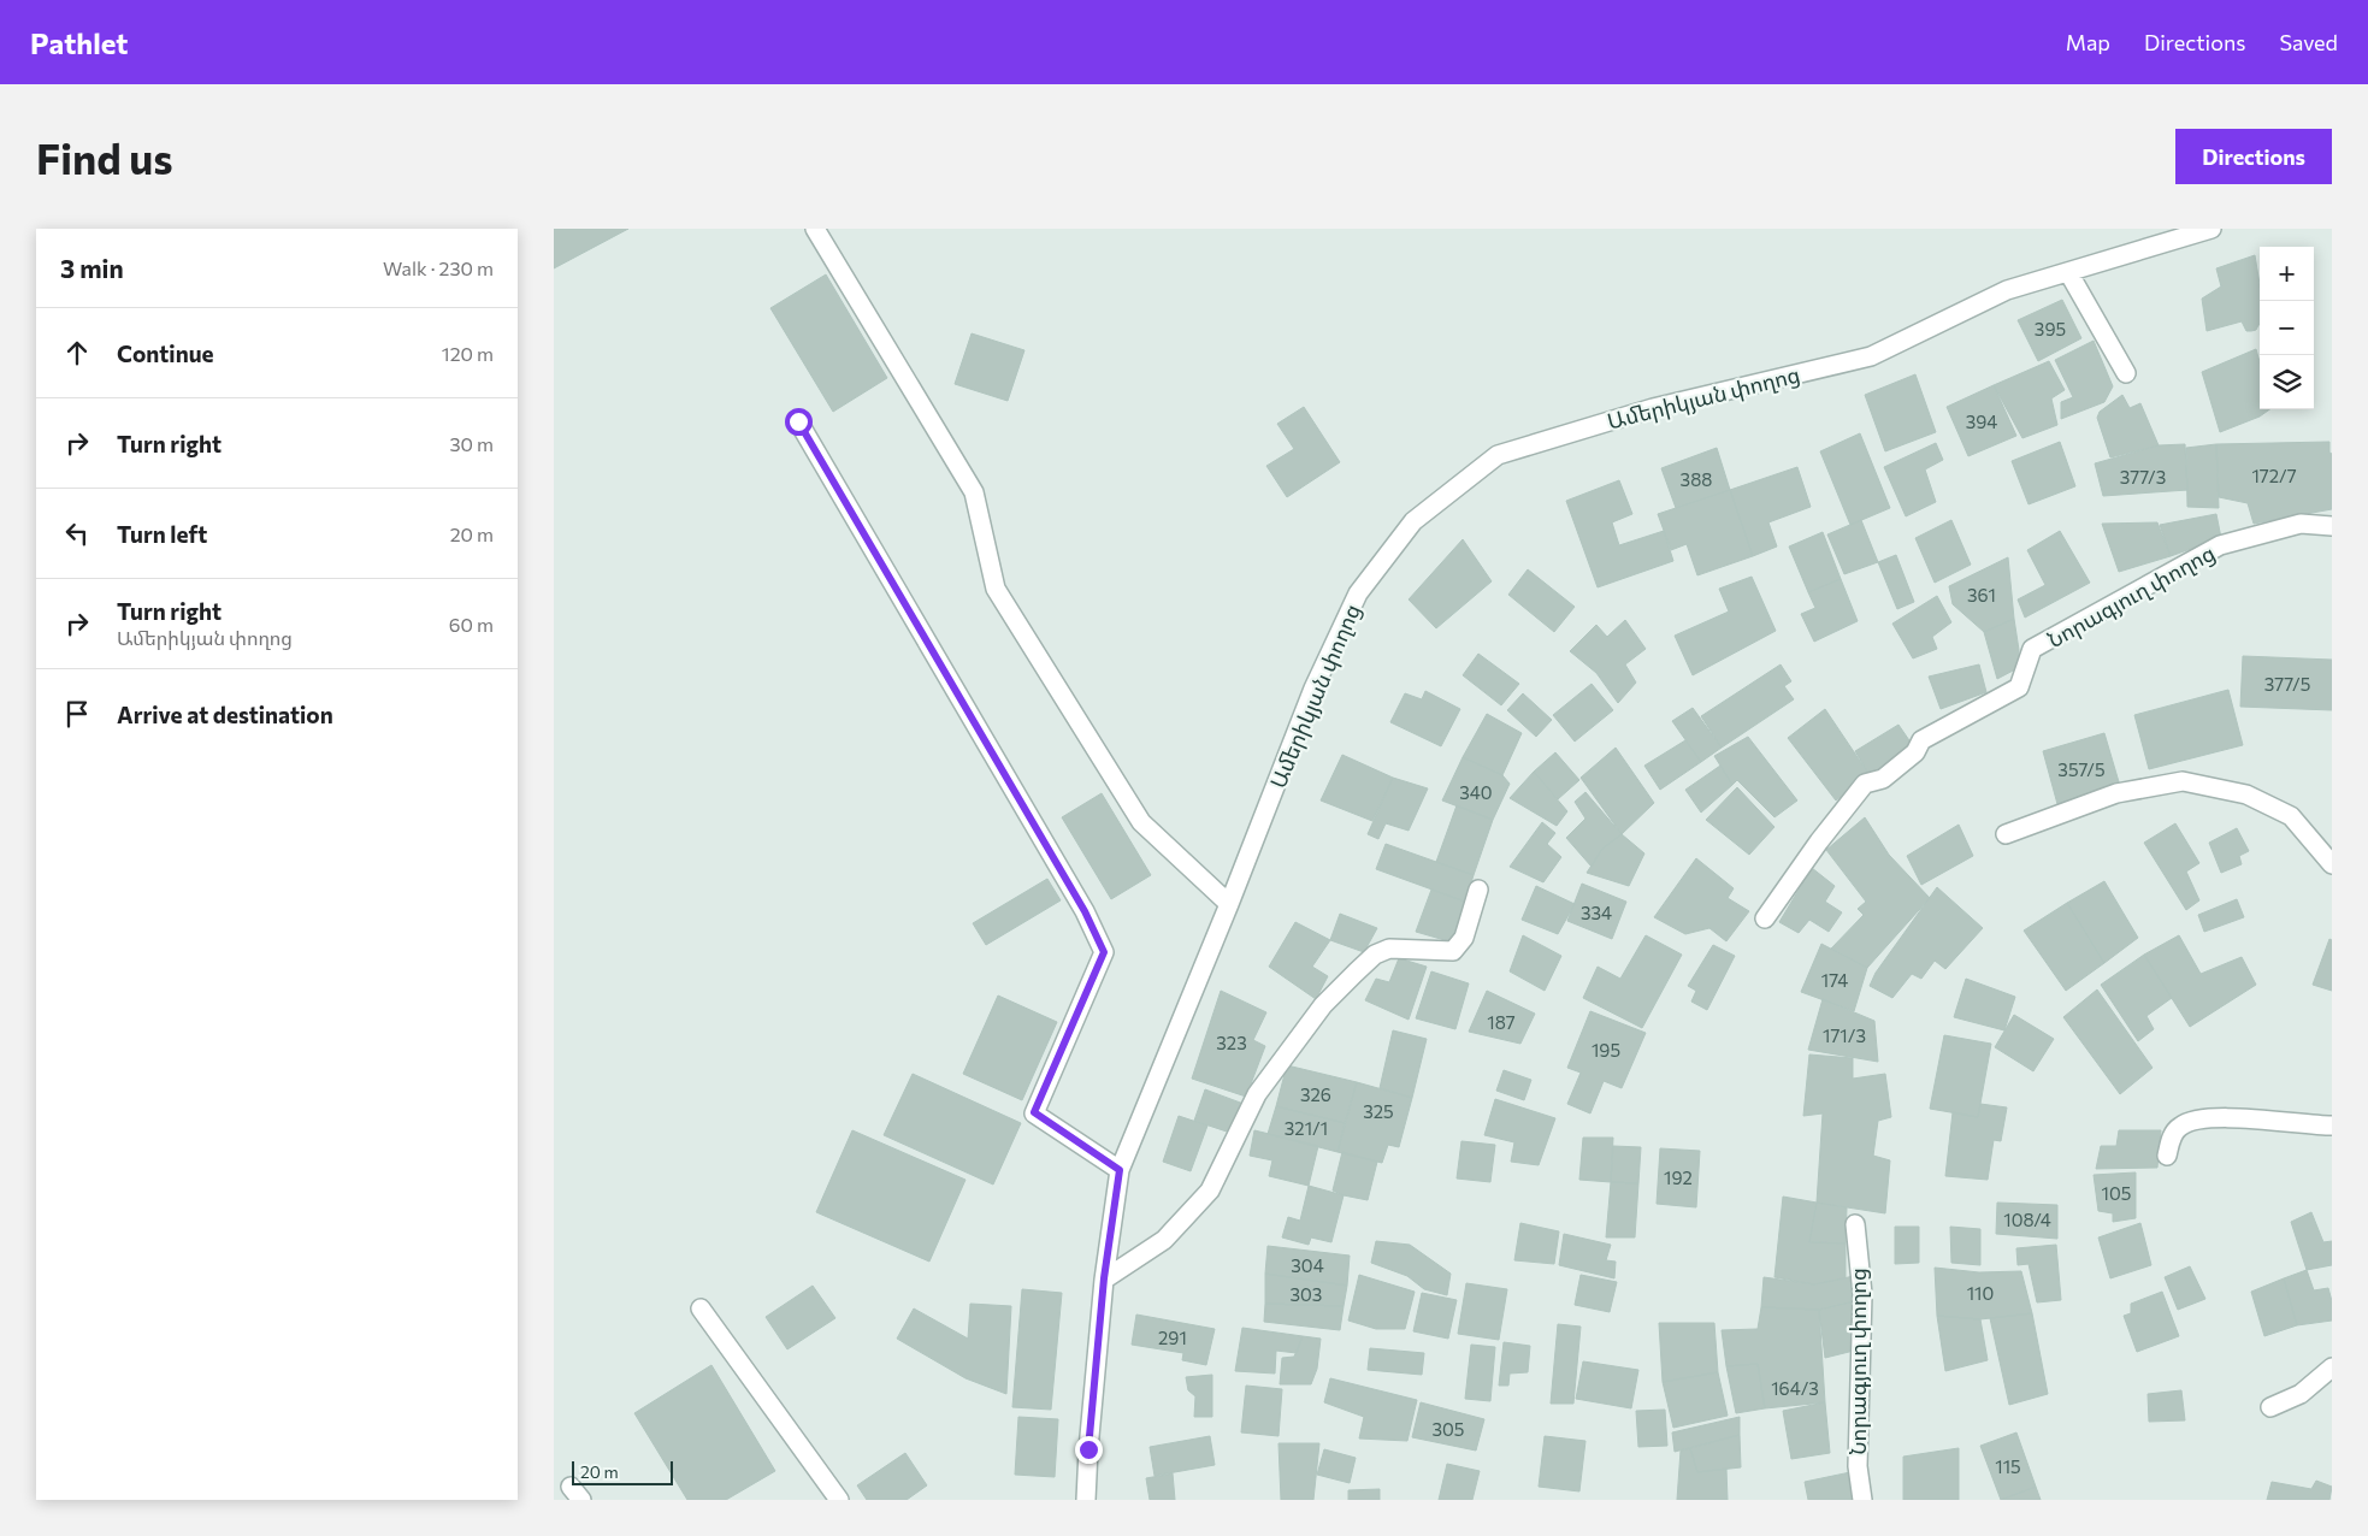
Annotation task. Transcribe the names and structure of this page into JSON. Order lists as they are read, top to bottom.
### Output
{
  "streets": {
    "street": ["Ամերիկյան փողոց", "Նորագյուղ փողոց"]
  },
  "house_numbers": [
    "395",
    "394",
    "172/7",
    "377/3",
    "388",
    "361",
    "377/5",
    "357/5",
    "340",
    "334",
    "174",
    "187",
    "171/3",
    "323",
    "195",
    "326",
    "325",
    "321/1",
    "192",
    "105",
    "108/4",
    "304",
    "110",
    "303",
    "291",
    "164/3",
    "305",
    "115"
  ],
  "scale_bar": "20 m",
  "page": {
    "header": "Pathlet",
    "nav": ["Map", "Directions", "Saved"],
    "buttons": "Directions",
    "title": "Find us",
    "heading": ["3 min", "Walk · 230 m"],
    "map_buttons": ["+", "−"],
    "list": [
      ["Continue", "120 m"],
      ["Turn right", "30 m"],
      ["Turn left", "20 m"],
      ["Turn right", "Ամերիկյան փողոց", "60 m"],
      "Arrive at destination"
    ],
    "scale": "20 m"
  }
}
